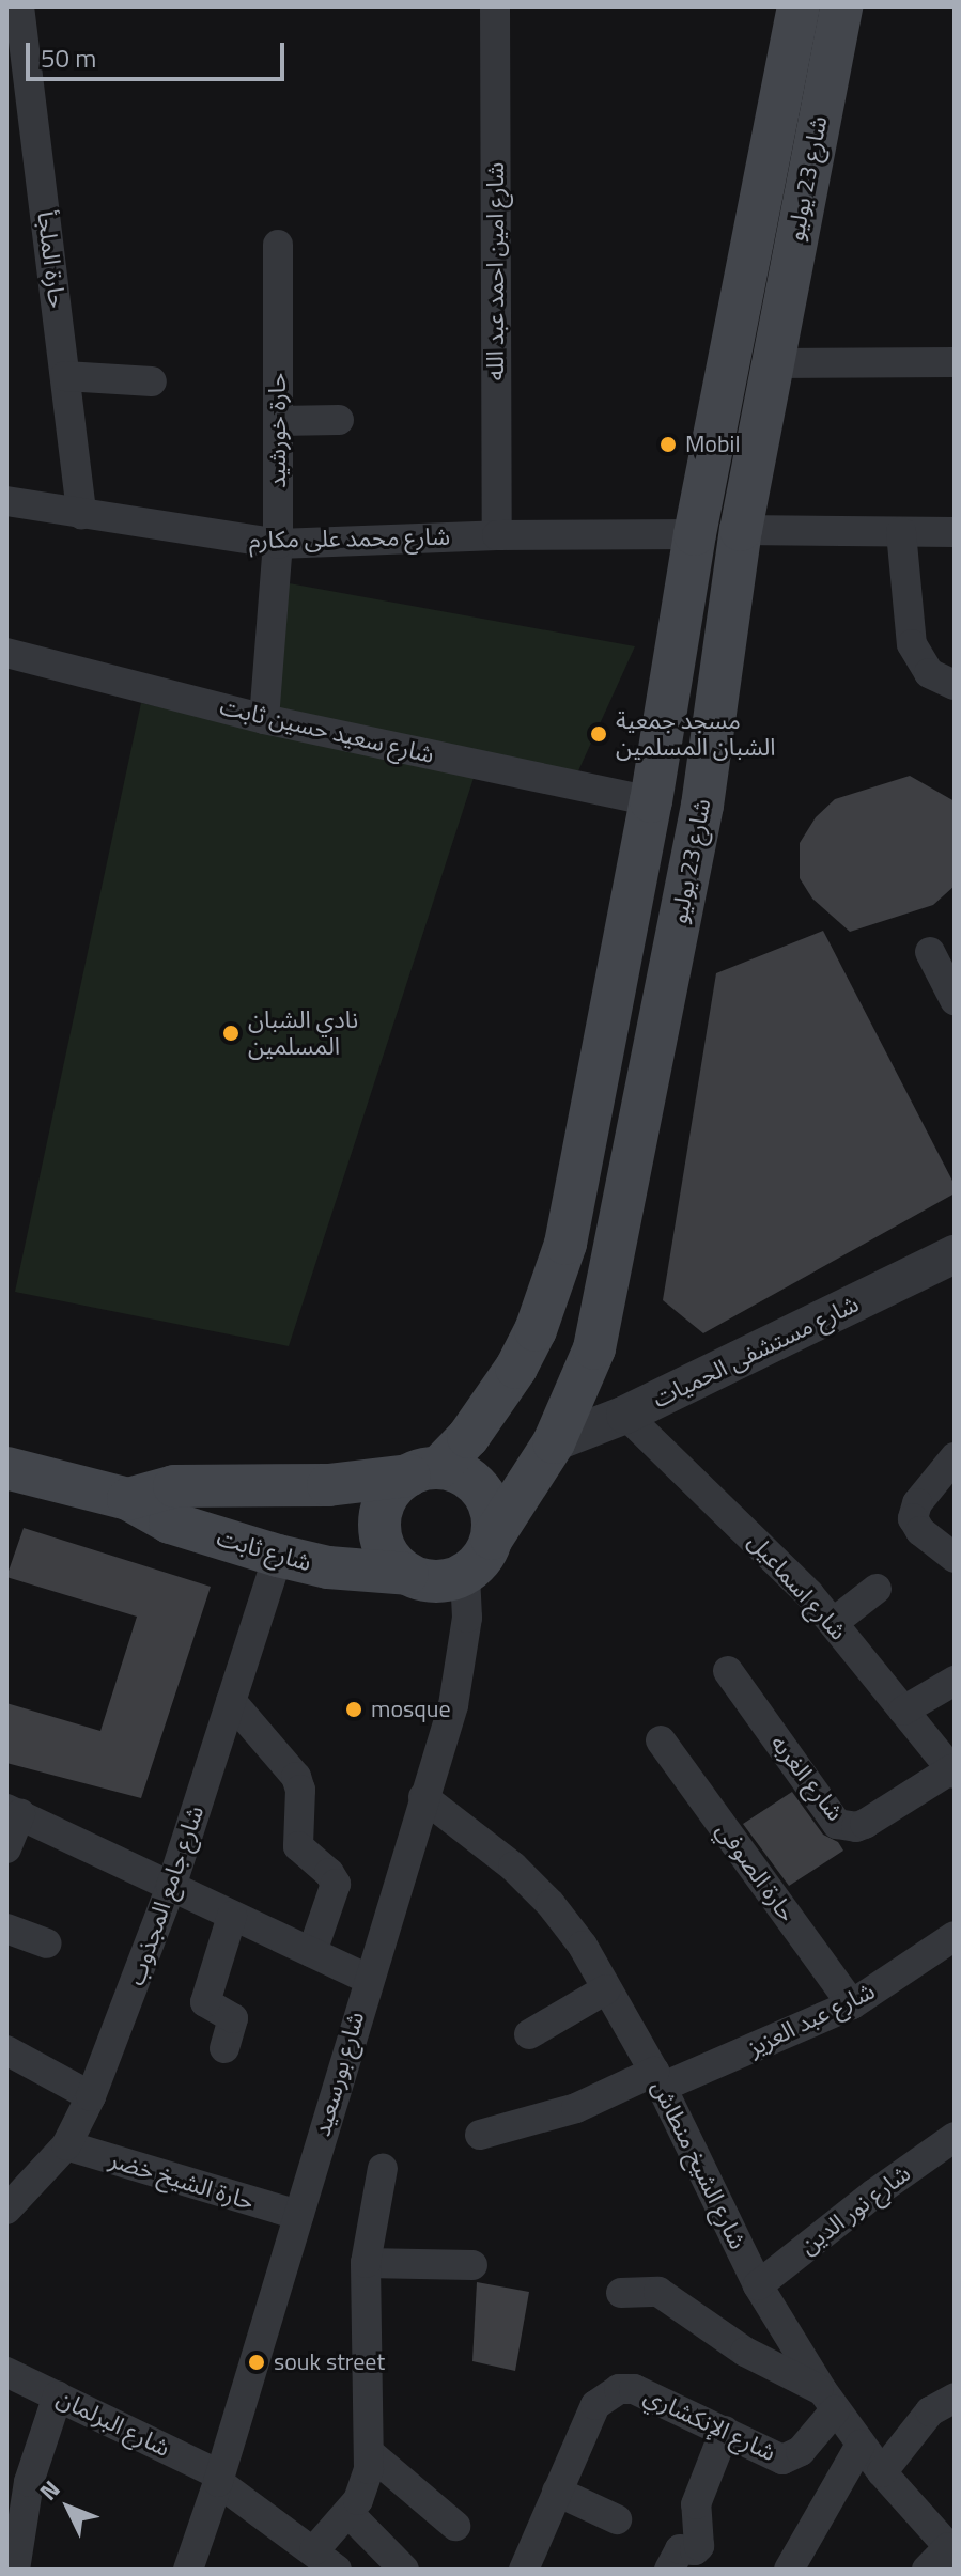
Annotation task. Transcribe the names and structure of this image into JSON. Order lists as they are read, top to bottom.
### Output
{
  "streets": {
    "main road": ["شارع 23 يوليو", "شارع ثابت"],
    "street": [
      "حارة الملجأ",
      "شارع امين احمد عبد الله",
      "حارة خورشيد",
      "شارع محمد على مكارم",
      "شارع سعيد حسين ثابت",
      "شارع مستشفى الحميات",
      "شارع اسماعيل",
      "شارع الغربه",
      "حارة الصوفي",
      "شارع جامع المجذوب",
      "شارع عبد العزيز",
      "شارع بورسعيد",
      "شارع الشيخ منطاش",
      "حارة الشيخ خضر",
      "شارع نور الدين",
      "شارع البرلمان",
      "شارع الإنكشاري"
    ]
  },
  "crossings": [
    ["شارع 23 يوليو", "شارع محمد على مكارم"],
    ["شارع 23 يوليو", "شارع سعيد حسين ثابت"],
    ["شارع 23 يوليو", "شارع مستشفى الحميات"],
    ["شارع 23 يوليو", "شارع ثابت"],
    ["شارع 23 يوليو", "شارع بورسعيد"],
    ["حارة الملجأ", "شارع محمد على مكارم"],
    ["شارع امين احمد عبد الله", "شارع محمد على مكارم"],
    ["حارة خورشيد", "شارع محمد على مكارم"],
    ["حارة خورشيد", "شارع سعيد حسين ثابت"],
    ["شارع مستشفى الحميات", "شارع اسماعيل"],
    ["شارع ثابت", "شارع جامع المجذوب"],
    ["شارع ثابت", "شارع بورسعيد"],
    ["شارع اسماعيل", "شارع الغربه"],
    ["حارة الصوفي", "شارع عبد العزيز"],
    ["شارع جامع المجذوب", "حارة الشيخ خضر"],
    ["شارع عبد العزيز", "شارع الشيخ منطاش"],
    ["شارع بورسعيد", "شارع الشيخ منطاش"],
    ["شارع بورسعيد", "حارة الشيخ خضر"],
    ["شارع بورسعيد", "شارع البرلمان"],
    ["شارع الشيخ منطاش", "شارع نور الدين"],
    ["شارع الشيخ منطاش", "شارع الإنكشاري"]
  ],
  "places": [
    "Mobil",
    "مسجد جمعية الشبان المسلمين",
    "نادي الشبان المسلمين",
    "mosque",
    "souk street"
  ],
  "scale_bar": "50 m",
  "north": "top left"
}
